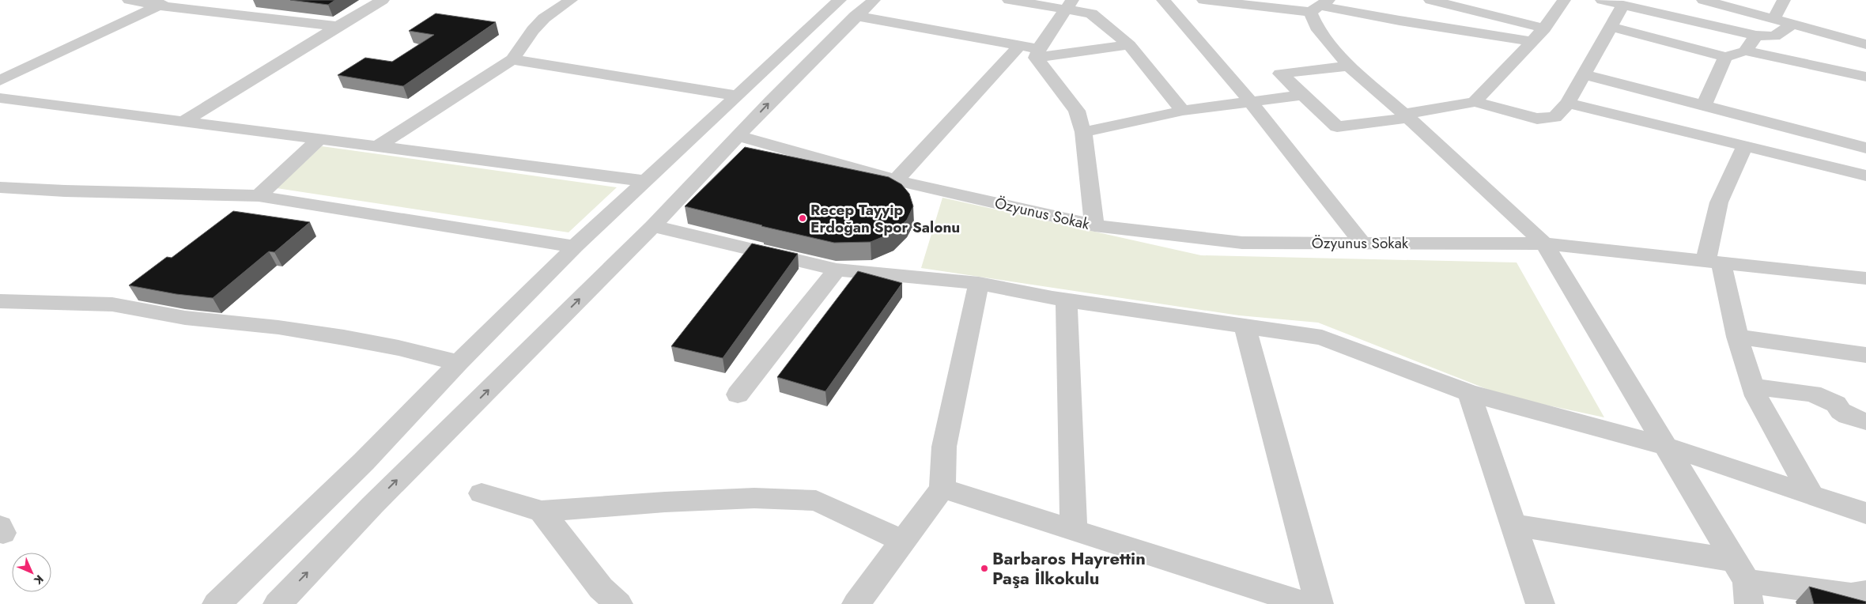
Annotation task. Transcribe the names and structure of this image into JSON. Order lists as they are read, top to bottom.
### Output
{
  "streets": {
    "street": ["Özyunus Sokak"]
  },
  "places": ["Recep Tayyip Erdoğan Spor Salonu", "Barbaros Hayrettin Paşa İlkokulu"],
  "north": "bottom right"
}
